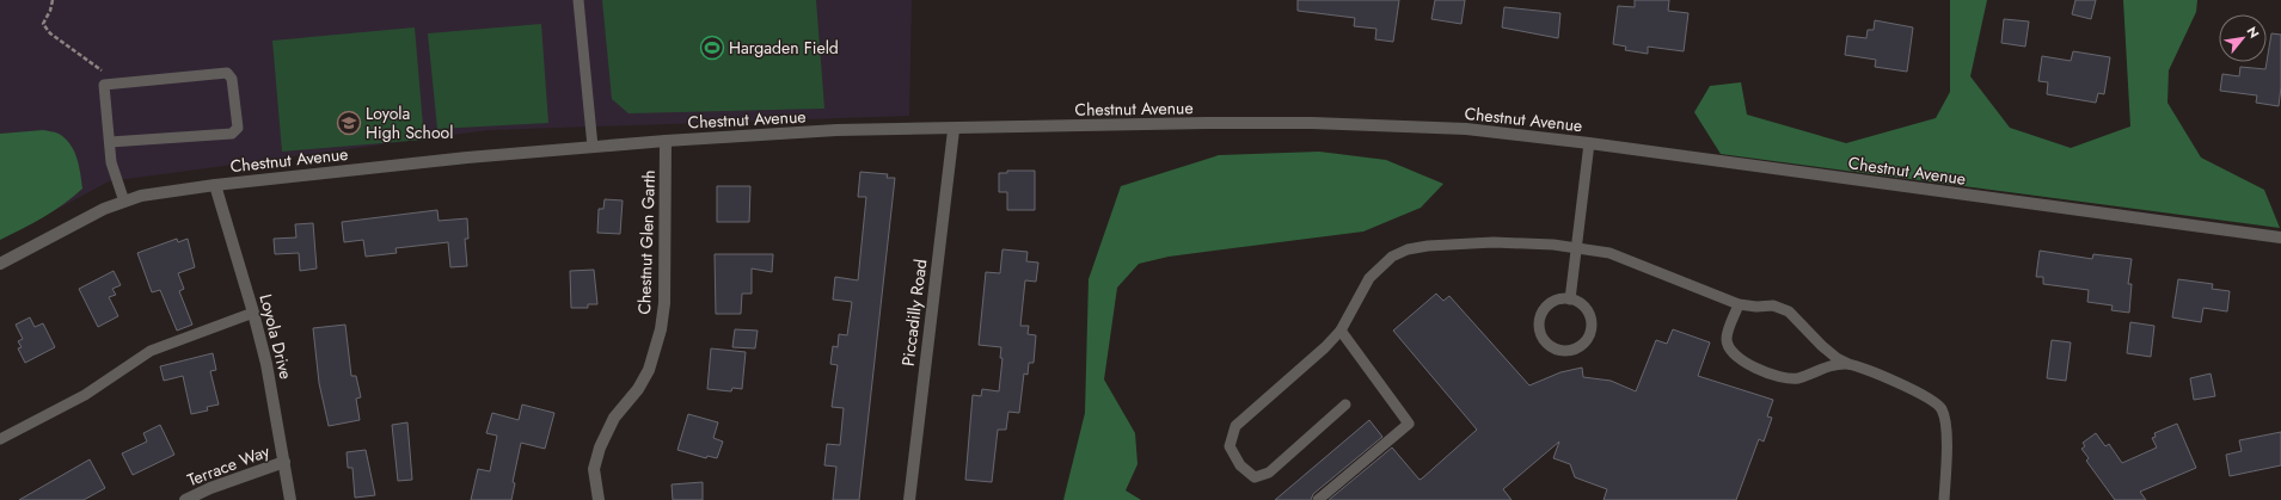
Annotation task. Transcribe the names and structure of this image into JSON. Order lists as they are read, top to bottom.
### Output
{
  "streets": {
    "street": [
      "Chestnut Avenue",
      "Chestnut Glen Garth",
      "Piccadilly Road",
      "Loyola Drive",
      "Terrace Way"
    ]
  },
  "crossings": [
    ["Chestnut Avenue", "Chestnut Glen Garth"],
    ["Chestnut Avenue", "Piccadilly Road"],
    ["Chestnut Avenue", "Loyola Drive"],
    ["Loyola Drive", "Terrace Way"]
  ],
  "places": {
    "sports": ["Hargaden Field"],
    "school or university": ["Loyola High School"]
  },
  "north": "top right"
}
